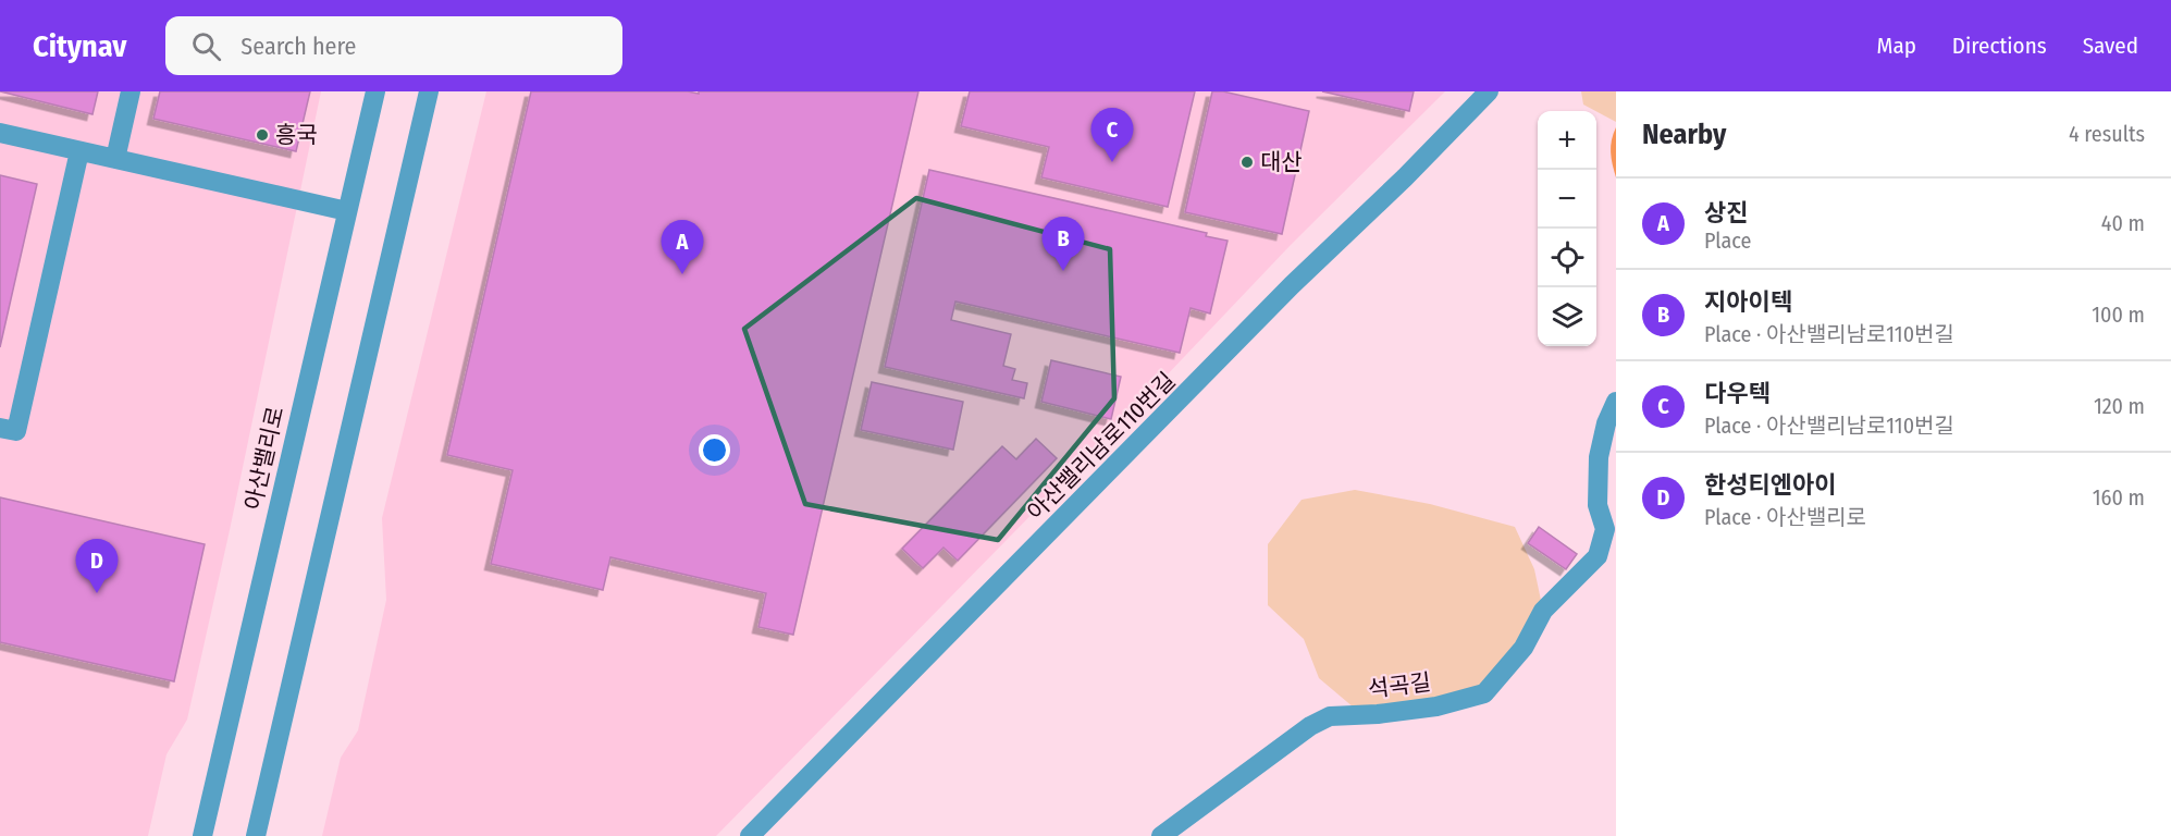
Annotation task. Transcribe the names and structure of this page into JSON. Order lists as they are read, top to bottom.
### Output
{
  "streets": {
    "street": ["아산밸리남로110번길", "아산밸리로", "석곡길"]
  },
  "places": ["흥국", "대산"],
  "page": {
    "header": "Citynav",
    "search": "Search here",
    "nav": ["Map", "Directions", "Saved"],
    "heading": ["Nearby", "4 results"],
    "pins": [
      "C",
      "B",
      "A",
      "D"
    ],
    "map_buttons": ["+", "−"],
    "list": [
      {
        "mark": "A",
        "name": "상진",
        "note": "Place",
        "value": "40 m"
      },
      {
        "mark": "B",
        "name": "지아이텍",
        "note": "Place · 아산밸리남로110번길",
        "value": "100 m"
      },
      {
        "mark": "C",
        "name": "다우텍",
        "note": "Place · 아산밸리남로110번길",
        "value": "120 m"
      },
      {
        "mark": "D",
        "name": "한성티엔아이",
        "note": "Place · 아산밸리로",
        "value": "160 m"
      }
    ]
  }
}
